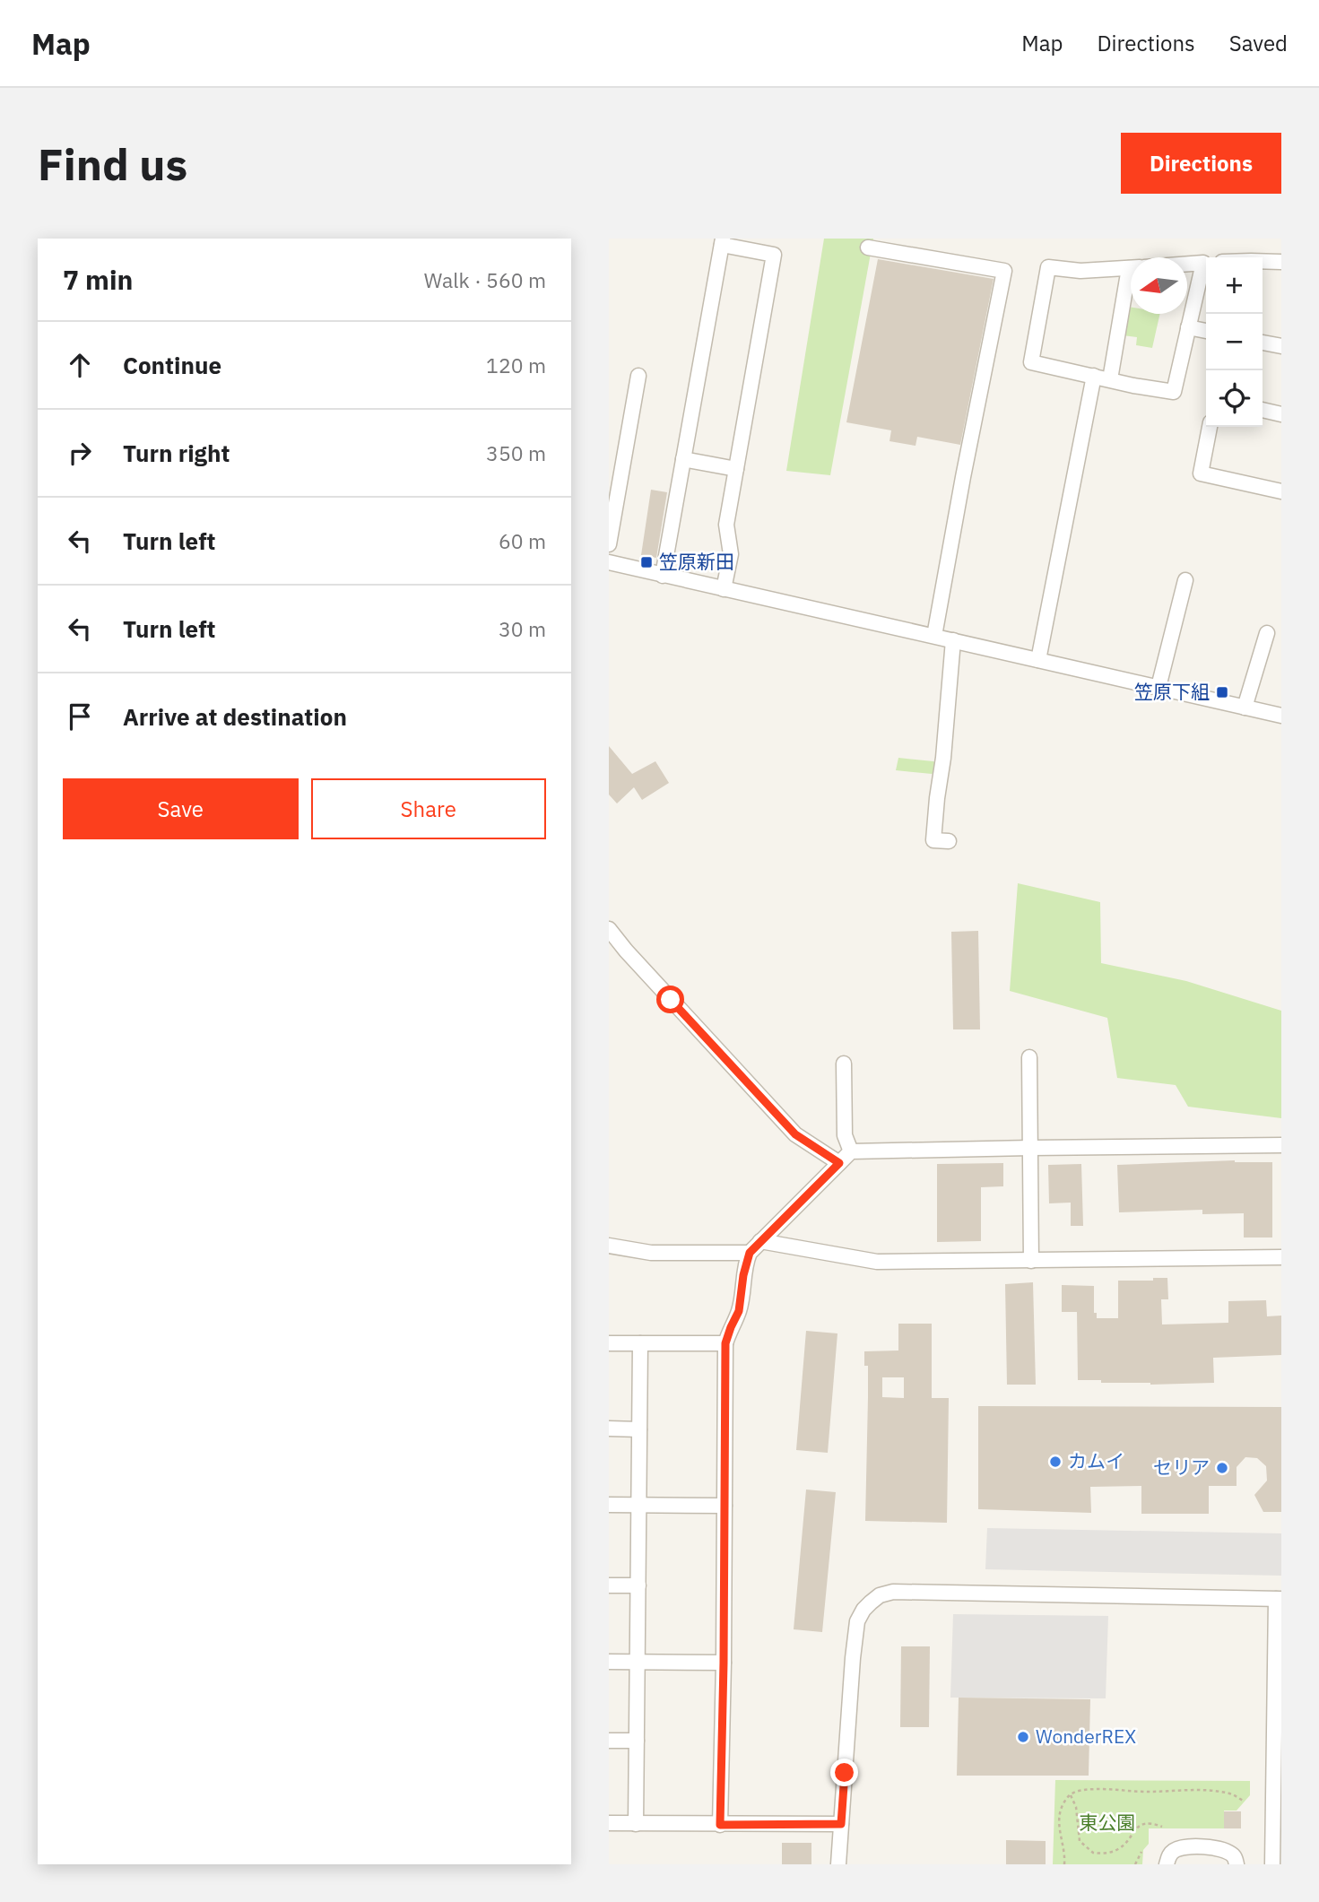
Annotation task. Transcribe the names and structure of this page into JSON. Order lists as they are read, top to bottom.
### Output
{
  "parks": ["東公園"],
  "places": {
    "transit": ["笠原新田", "笠原下組"],
    "other": ["カムイ", "セリア", "WonderREX"]
  },
  "north": "left",
  "page": {
    "header": "Map",
    "nav": ["Map", "Directions", "Saved"],
    "buttons": [
      "Directions",
      ["Save", "Share"]
    ],
    "title": "Find us",
    "heading": ["7 min", "Walk · 560 m"],
    "map_buttons": ["+", "−"],
    "list": [
      ["Continue", "120 m"],
      ["Turn right", "350 m"],
      ["Turn left", "60 m"],
      ["Turn left", "30 m"],
      "Arrive at destination"
    ]
  }
}
